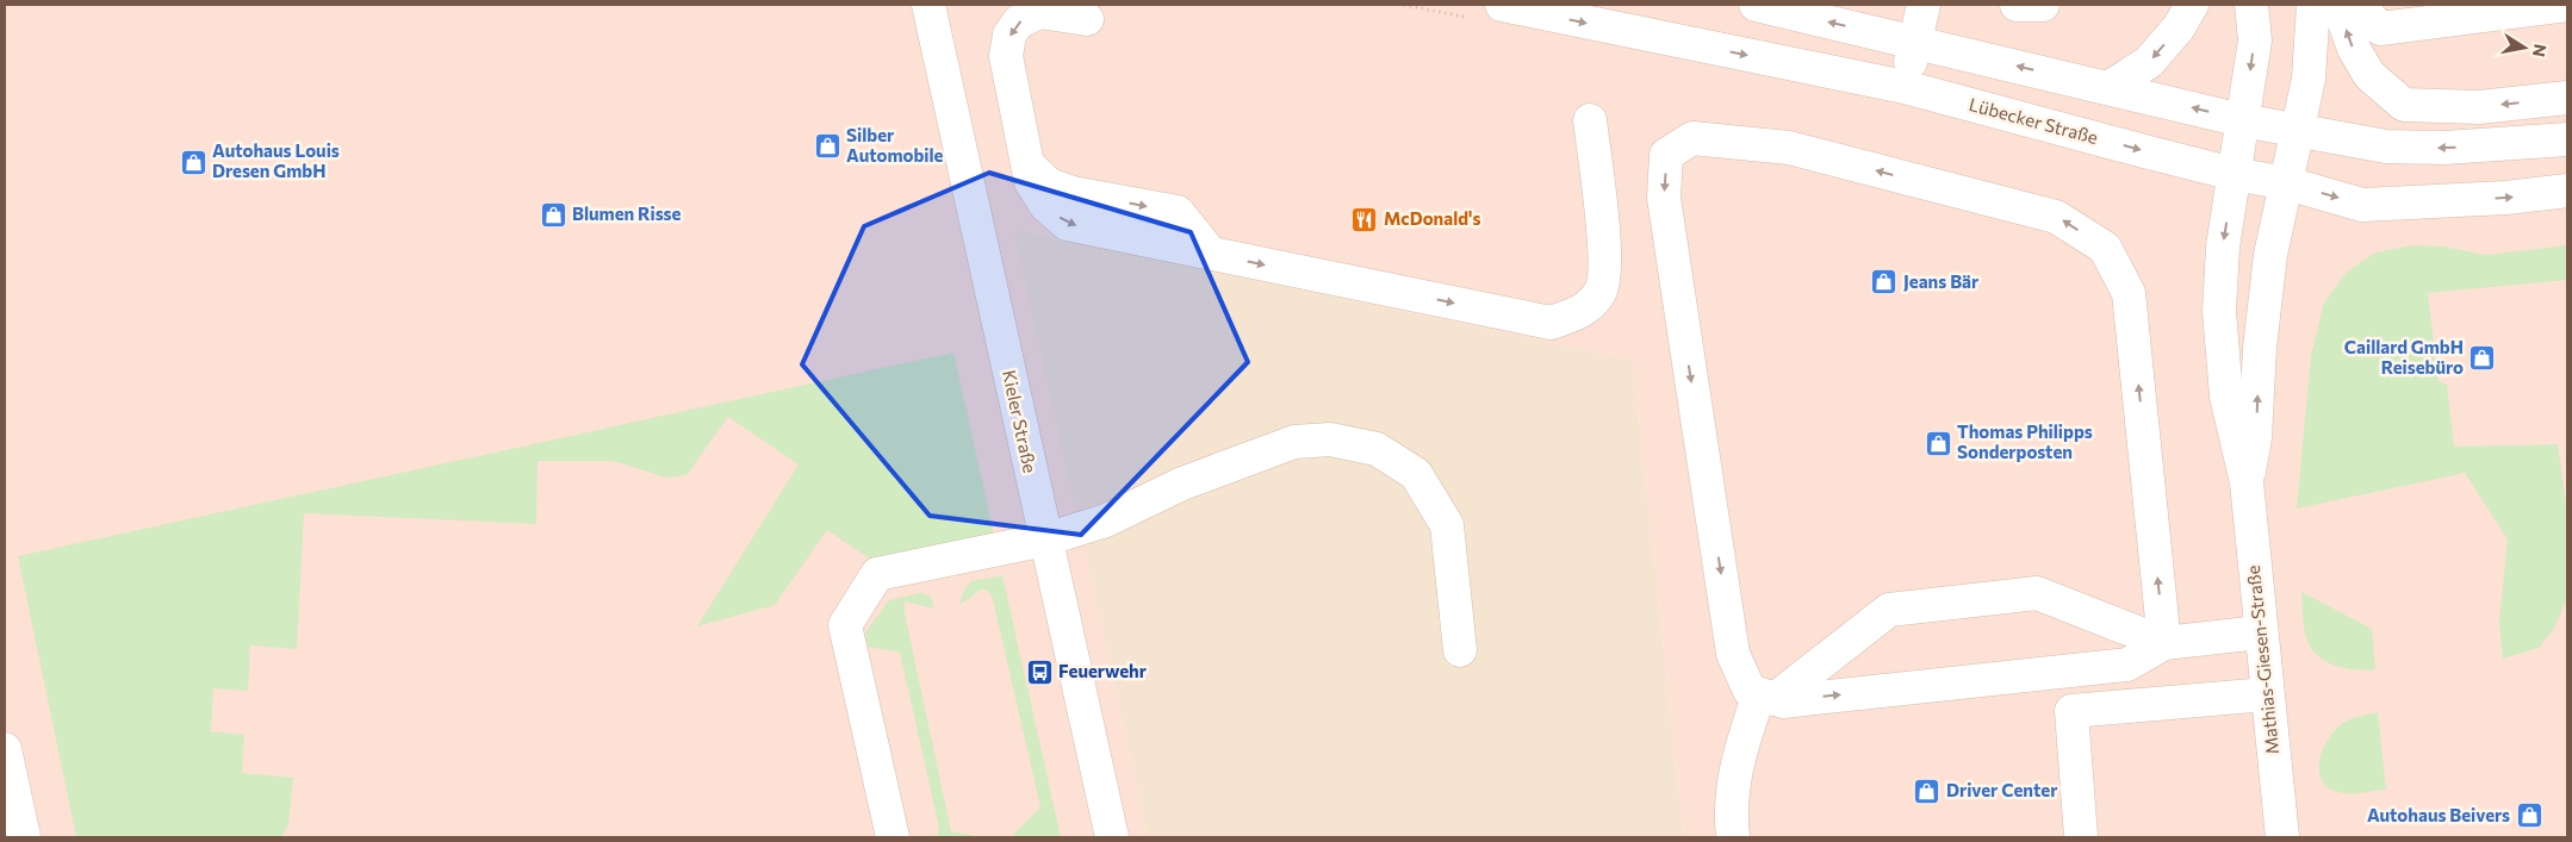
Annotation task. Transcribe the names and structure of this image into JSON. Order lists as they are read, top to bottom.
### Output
{
  "streets": {
    "street": ["Lübecker Straße", "Kieler Straße", "Mathias-Giesen-Straße"]
  },
  "crossings": [
    ["Lübecker Straße", "Mathias-Giesen-Straße"]
  ],
  "places": {
    "shop": [
      "Silber Automobile",
      "Autohaus Louis Dresen GmbH",
      "Blumen Risse",
      "Jeans Bär",
      "Caillard GmbH Reisebüro",
      "Thomas Philipps Sonderposten",
      "Driver Center",
      "Autohaus Beivers"
    ],
    "restaurant": ["McDonald's"],
    "bus stop": ["Feuerwehr"]
  },
  "north": "right"
}
